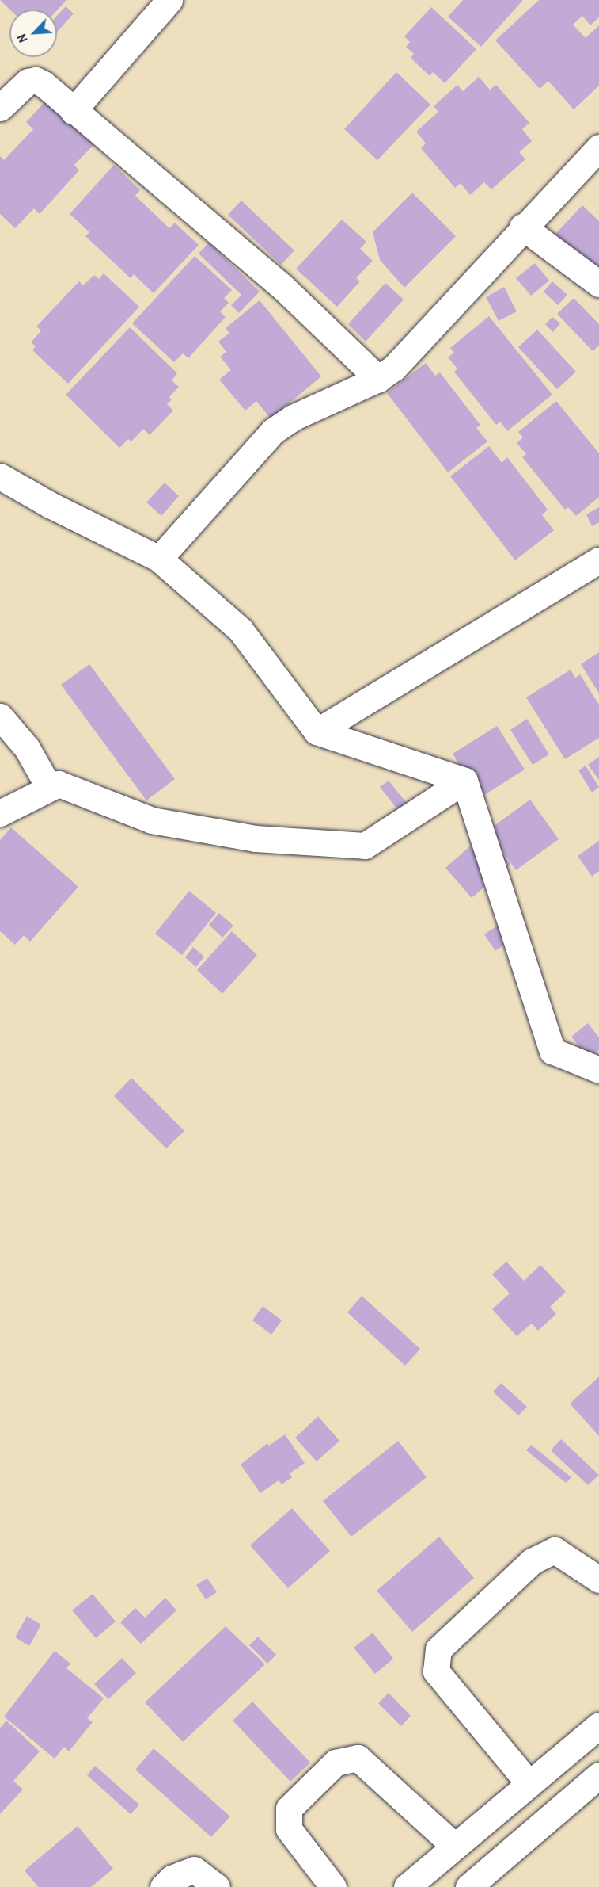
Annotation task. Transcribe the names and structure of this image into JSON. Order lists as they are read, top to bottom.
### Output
{
  "north": "bottom left"
}
